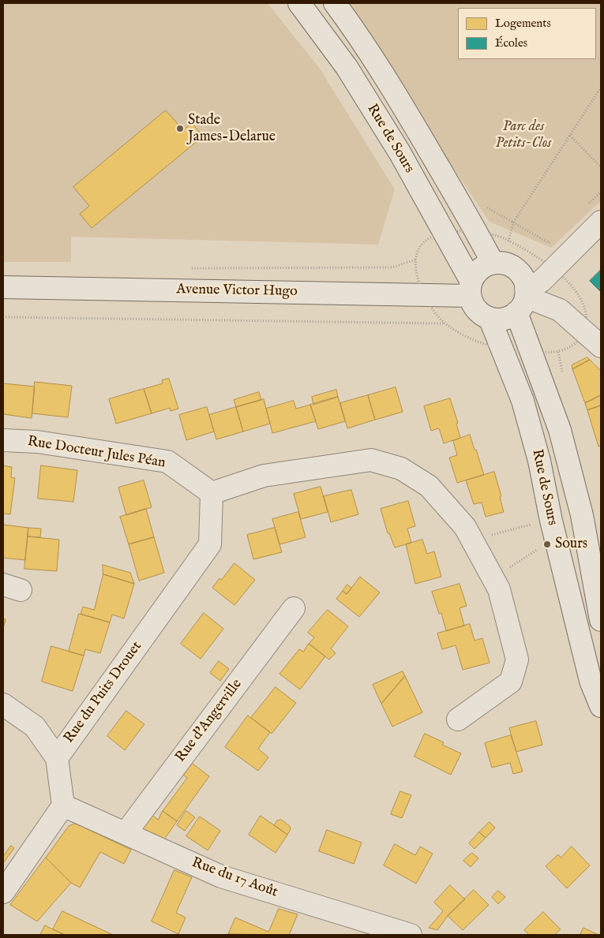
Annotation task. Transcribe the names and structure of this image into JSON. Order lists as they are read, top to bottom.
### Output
{
  "streets": {
    "street": [
      "Rue de Sours",
      "Avenue Victor Hugo",
      "Rue Docteur Jules Péan",
      "Rue du Puits Drouet",
      "Rue d'Angerville",
      "Rue du 17 Août"
    ]
  },
  "crossings": [
    ["Rue de Sours", "Avenue Victor Hugo"],
    ["Rue Docteur Jules Péan", "Rue du Puits Drouet"],
    ["Rue du Puits Drouet", "Rue du 17 Août"],
    ["Rue d'Angerville", "Rue du 17 Août"]
  ],
  "parks": ["Parc des Petits-Clos"],
  "places": ["Stade James-Delarue", "Sours"],
  "legend": ["Logements", "Écoles"]
}
